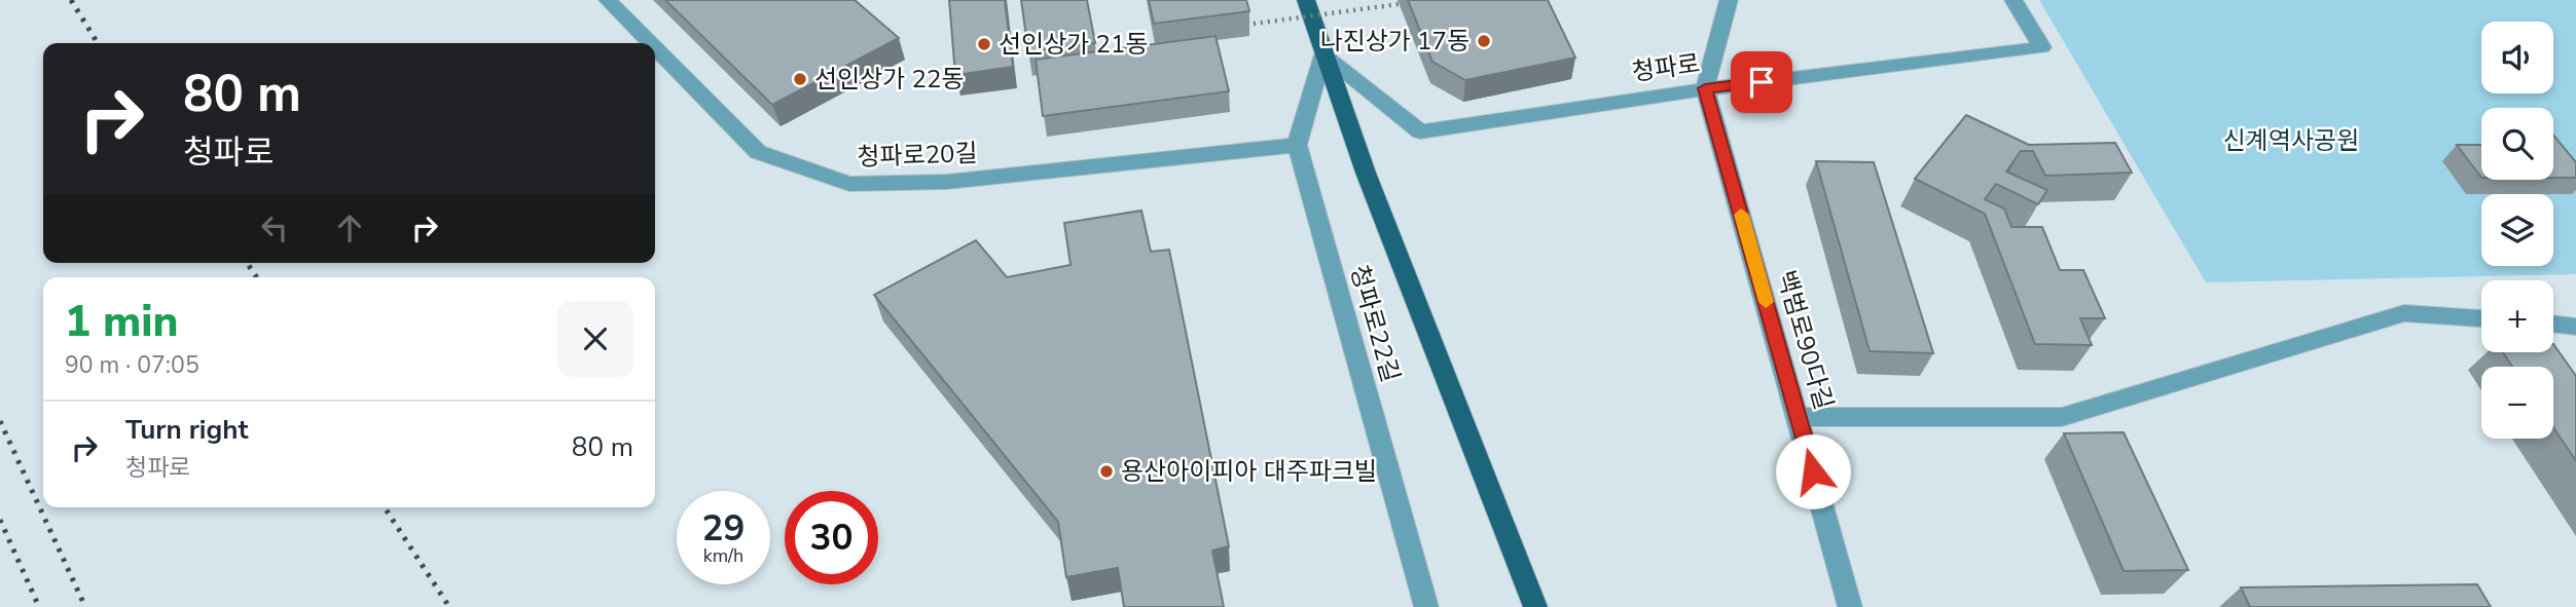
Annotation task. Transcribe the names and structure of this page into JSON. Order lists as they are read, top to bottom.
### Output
{
  "streets": {
    "street": [
      "청파로",
      "청파로20길",
      "청파로22길",
      "백범로90다길"
    ]
  },
  "crossings": [
    ["청파로", "백범로90다길"],
    ["청파로20길", "청파로22길"]
  ],
  "parks": ["신계역사공원"],
  "places": [
    "나진상가 17동",
    "선인상가 21동",
    "선인상가 22동",
    "용산아이피아 대주파크빌"
  ],
  "page": {
    "map_buttons": ["+", "−"],
    "turn": ["80 m", "청파로"],
    "heading": ["1 min", "90 m · 07:05"],
    "list": [
      {
        "name": "Turn right",
        "note": "청파로",
        "value": "80 m"
      }
    ],
    "speed": "29 km/h",
    "limit": "30"
  }
}
